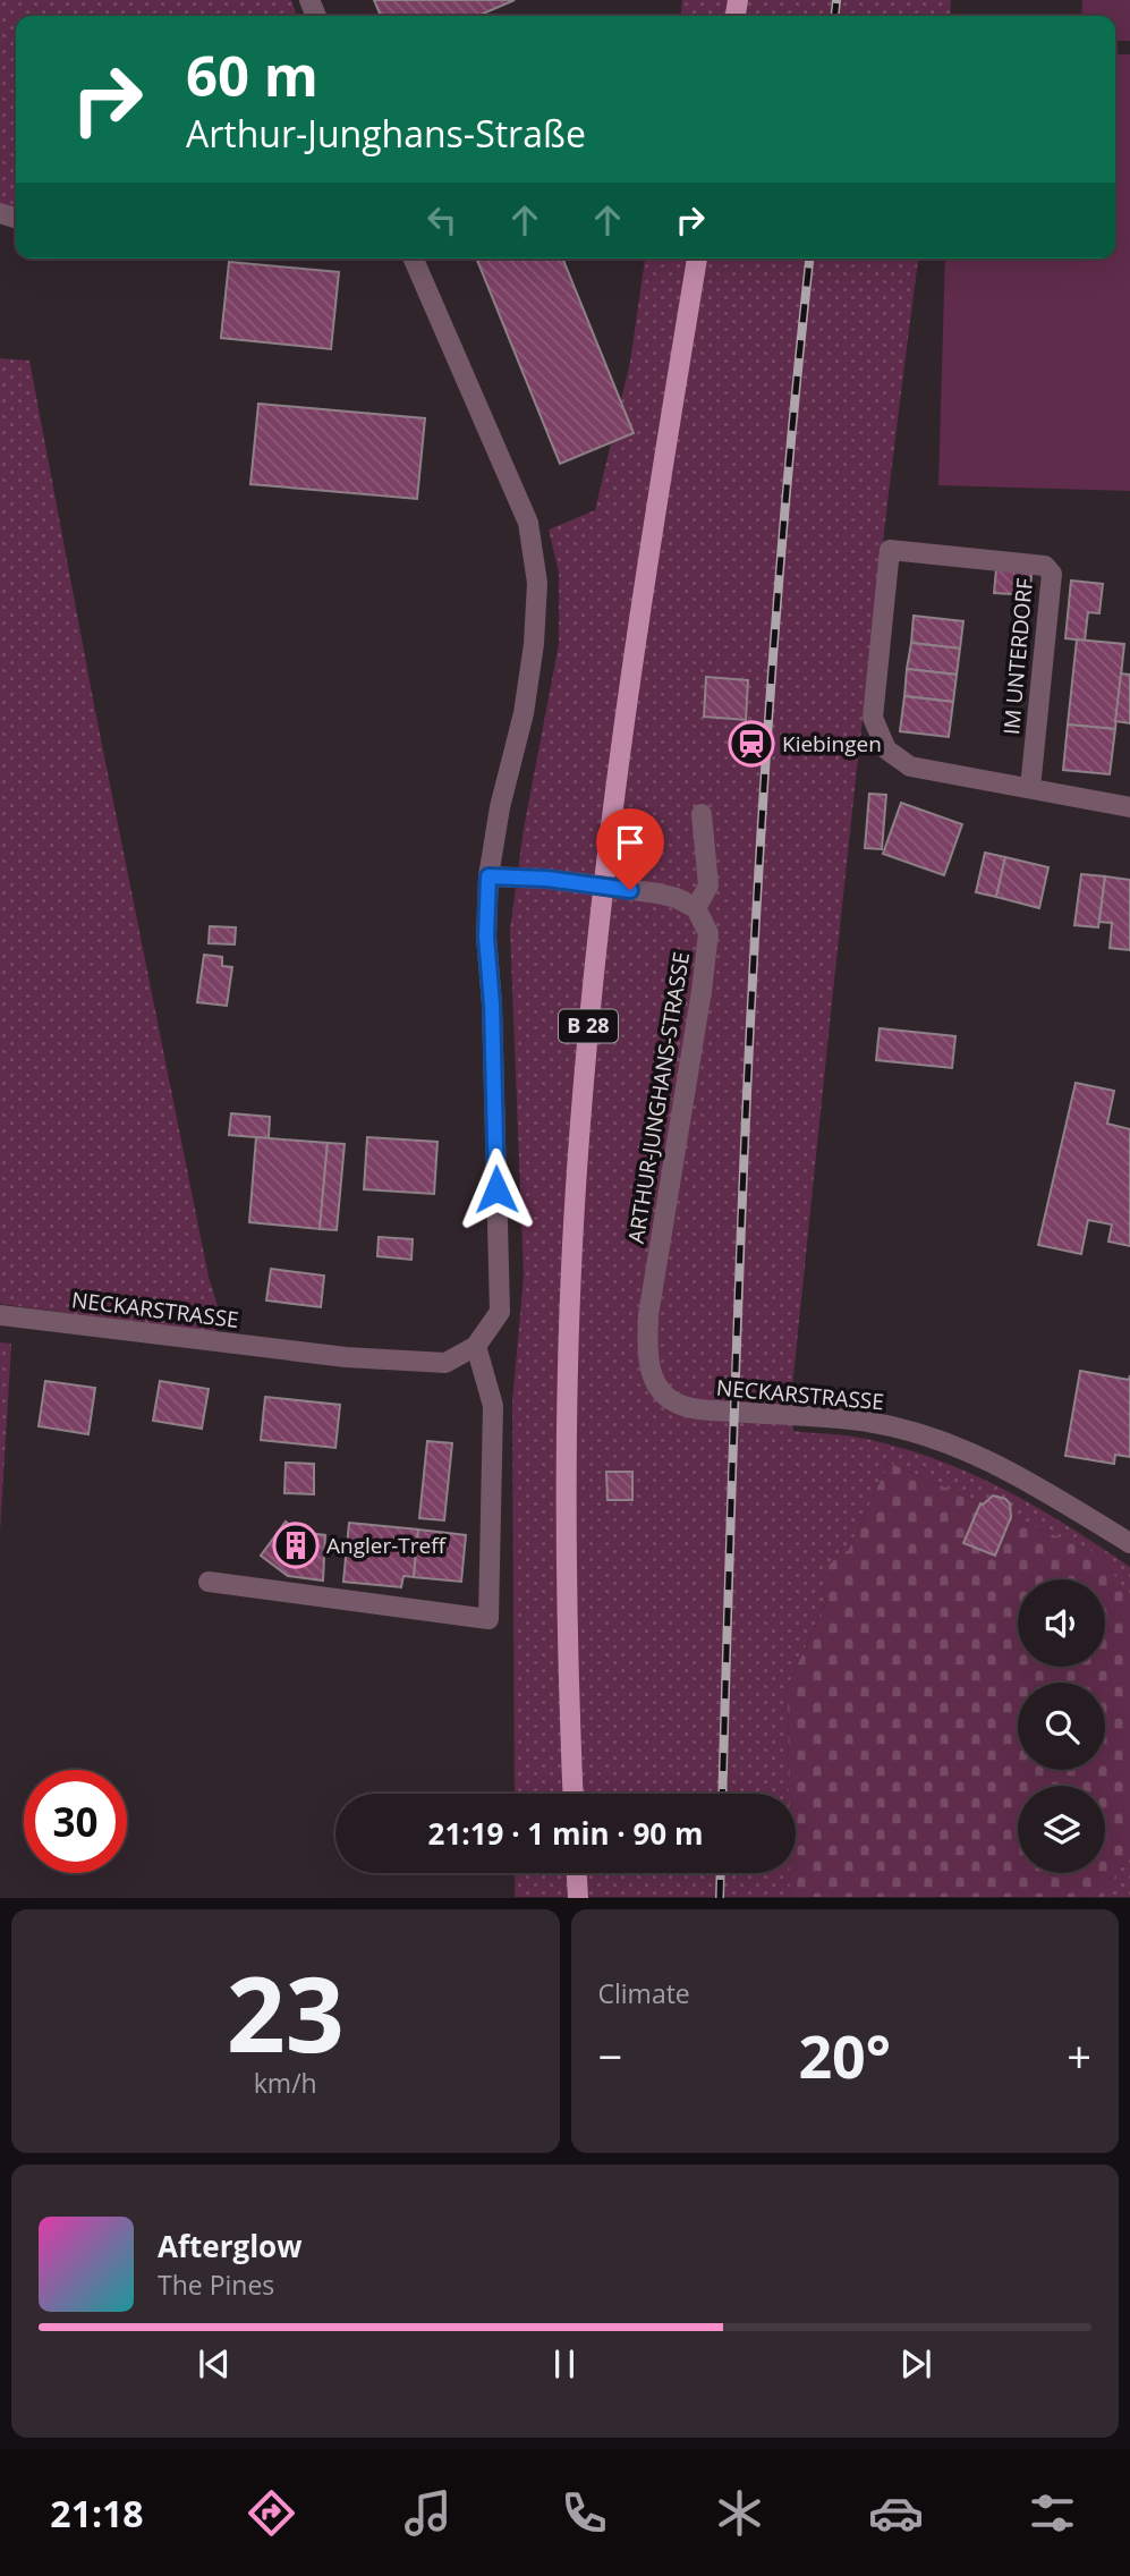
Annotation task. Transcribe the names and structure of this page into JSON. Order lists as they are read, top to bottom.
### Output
{
  "streets": {
    "main road": ["B 28"],
    "street": ["IM UNTERDORF", "ARTHUR-JUNGHANS-STRASSE", "NECKARSTRASSE"]
  },
  "crossings": [
    ["ARTHUR-JUNGHANS-STRASSE", "NECKARSTRASSE"]
  ],
  "places": {
    "station": ["Kiebingen"],
    "building": ["Angler-Treff"]
  },
  "page": {
    "turn": ["60 m", "Arthur-Junghans-Straße"],
    "limit": "30",
    "trip": "21:19 · 1 min · 90 m",
    "tile": [
      ["23", "km/h"],
      "Climate"
    ],
    "heat": ["−", "20°", "+"],
    "song": ["Afterglow", "The Pines"],
    "tabs": "21:18"
  }
}
